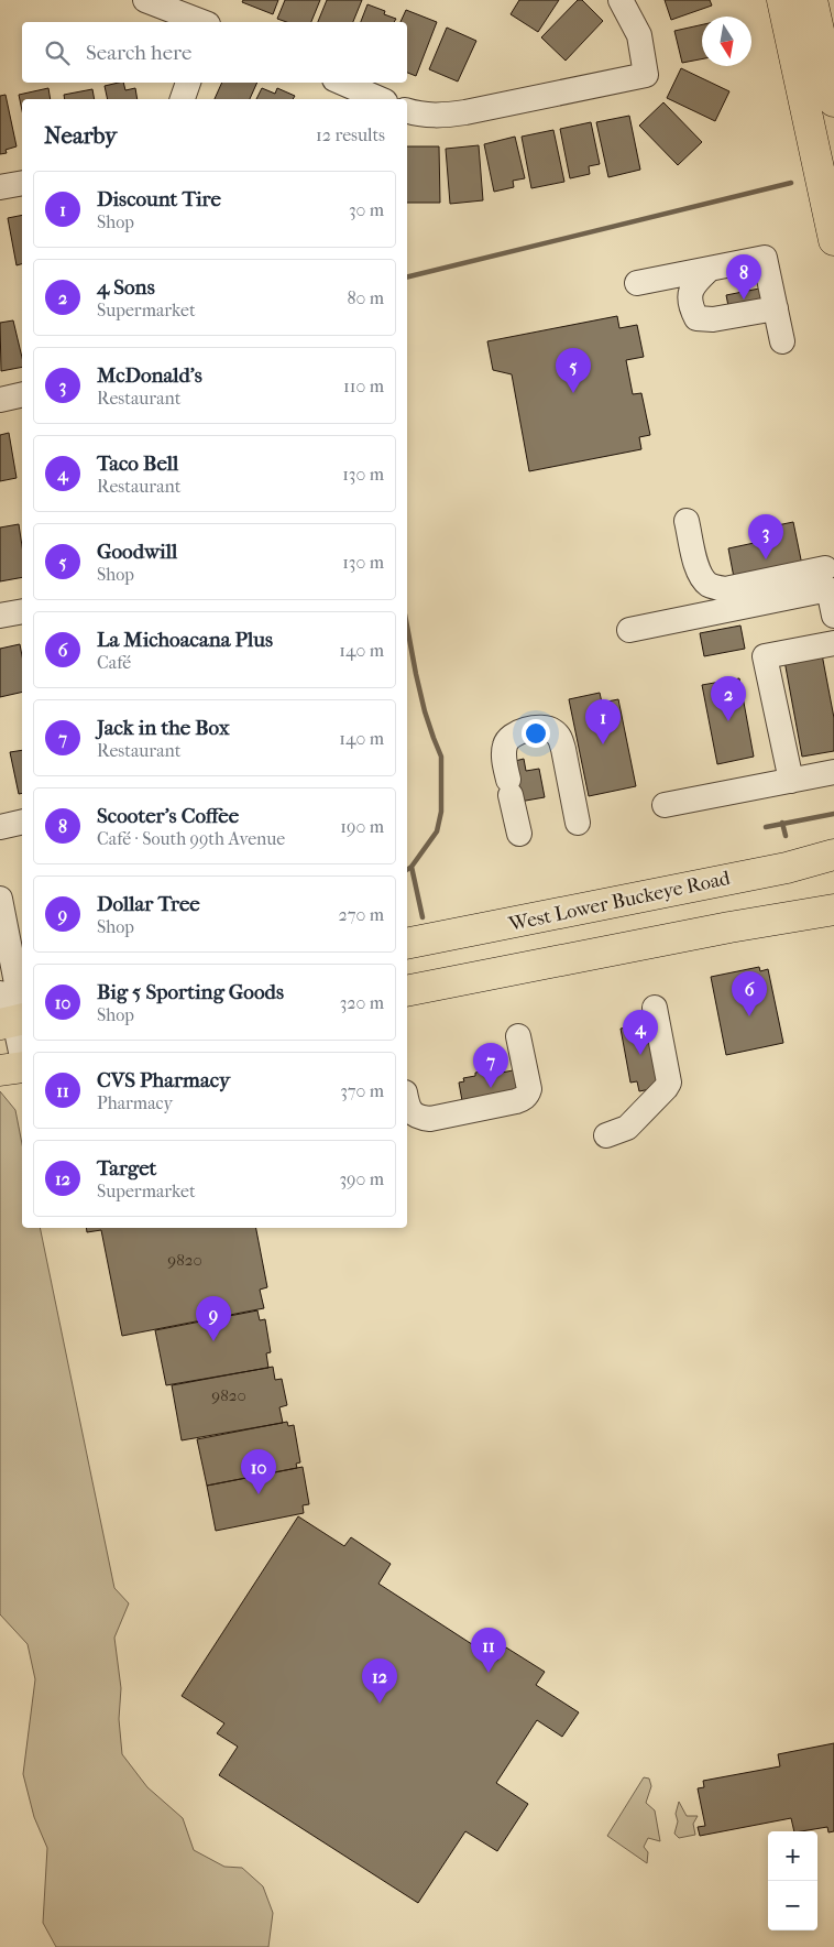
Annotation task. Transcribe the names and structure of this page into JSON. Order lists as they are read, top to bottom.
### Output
{
  "streets": {
    "main road": ["West Lower Buckeye Road"]
  },
  "house_numbers": ["9820", "9820"],
  "north": "bottom",
  "page": {
    "search": "Search here",
    "heading": ["Nearby", "12 results"],
    "list": [
      {
        "mark": "1",
        "name": "Discount Tire",
        "note": "Shop",
        "value": "30 m"
      },
      {
        "mark": "2",
        "name": "4 Sons",
        "note": "Supermarket",
        "value": "80 m"
      },
      {
        "mark": "3",
        "name": "McDonald's",
        "note": "Restaurant",
        "value": "110 m"
      },
      {
        "mark": "4",
        "name": "Taco Bell",
        "note": "Restaurant",
        "value": "130 m"
      },
      {
        "mark": "5",
        "name": "Goodwill",
        "note": "Shop",
        "value": "130 m"
      },
      {
        "mark": "6",
        "name": "La Michoacana Plus",
        "note": "Café",
        "value": "140 m"
      },
      {
        "mark": "7",
        "name": "Jack in the Box",
        "note": "Restaurant",
        "value": "140 m"
      },
      {
        "mark": "8",
        "name": "Scooter's Coffee",
        "note": "Café · South 99th Avenue",
        "value": "190 m"
      },
      {
        "mark": "9",
        "name": "Dollar Tree",
        "note": "Shop",
        "value": "270 m"
      },
      {
        "mark": "10",
        "name": "Big 5 Sporting Goods",
        "note": "Shop",
        "value": "320 m"
      },
      {
        "mark": "11",
        "name": "CVS Pharmacy",
        "note": "Pharmacy",
        "value": "370 m"
      },
      {
        "mark": "12",
        "name": "Target",
        "note": "Supermarket",
        "value": "390 m"
      }
    ],
    "pins": [
      "8",
      "5",
      "3",
      "2",
      "1",
      "6",
      "4",
      "7",
      "9",
      "10",
      "11",
      "12"
    ],
    "map_buttons": ["+", "−"]
  }
}
